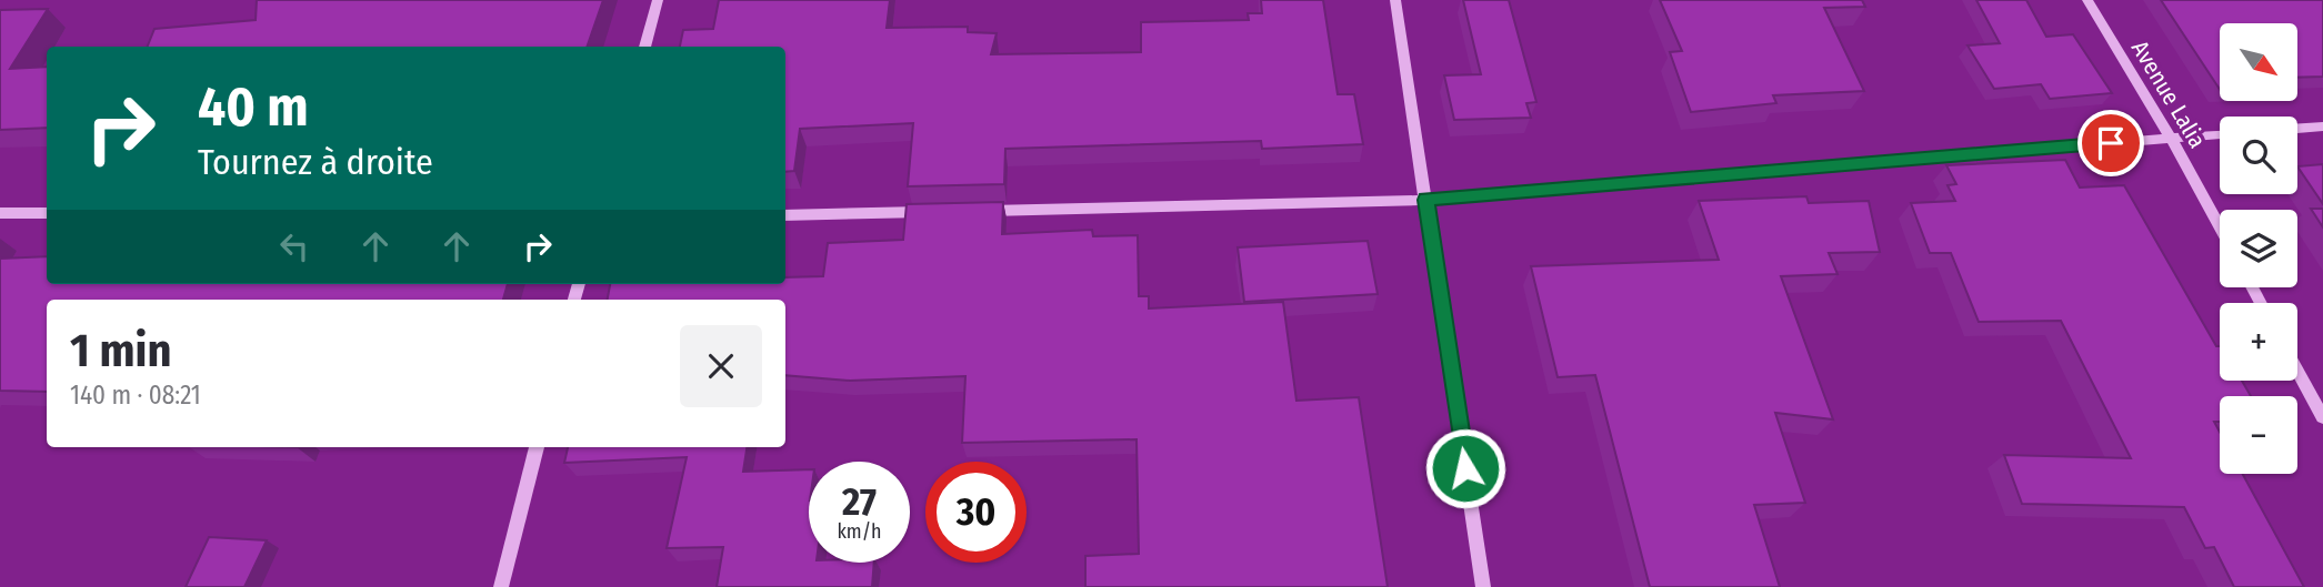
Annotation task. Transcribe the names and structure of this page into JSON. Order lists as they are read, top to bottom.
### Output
{
  "streets": {
    "street": ["Avenue Lalia"]
  },
  "north": "bottom right",
  "page": {
    "map_buttons": ["+", "−"],
    "turn": ["40 m", "Tournez à droite"],
    "heading": ["1 min", "140 m · 08:21"],
    "speed": "27 km/h",
    "limit": "30"
  }
}
